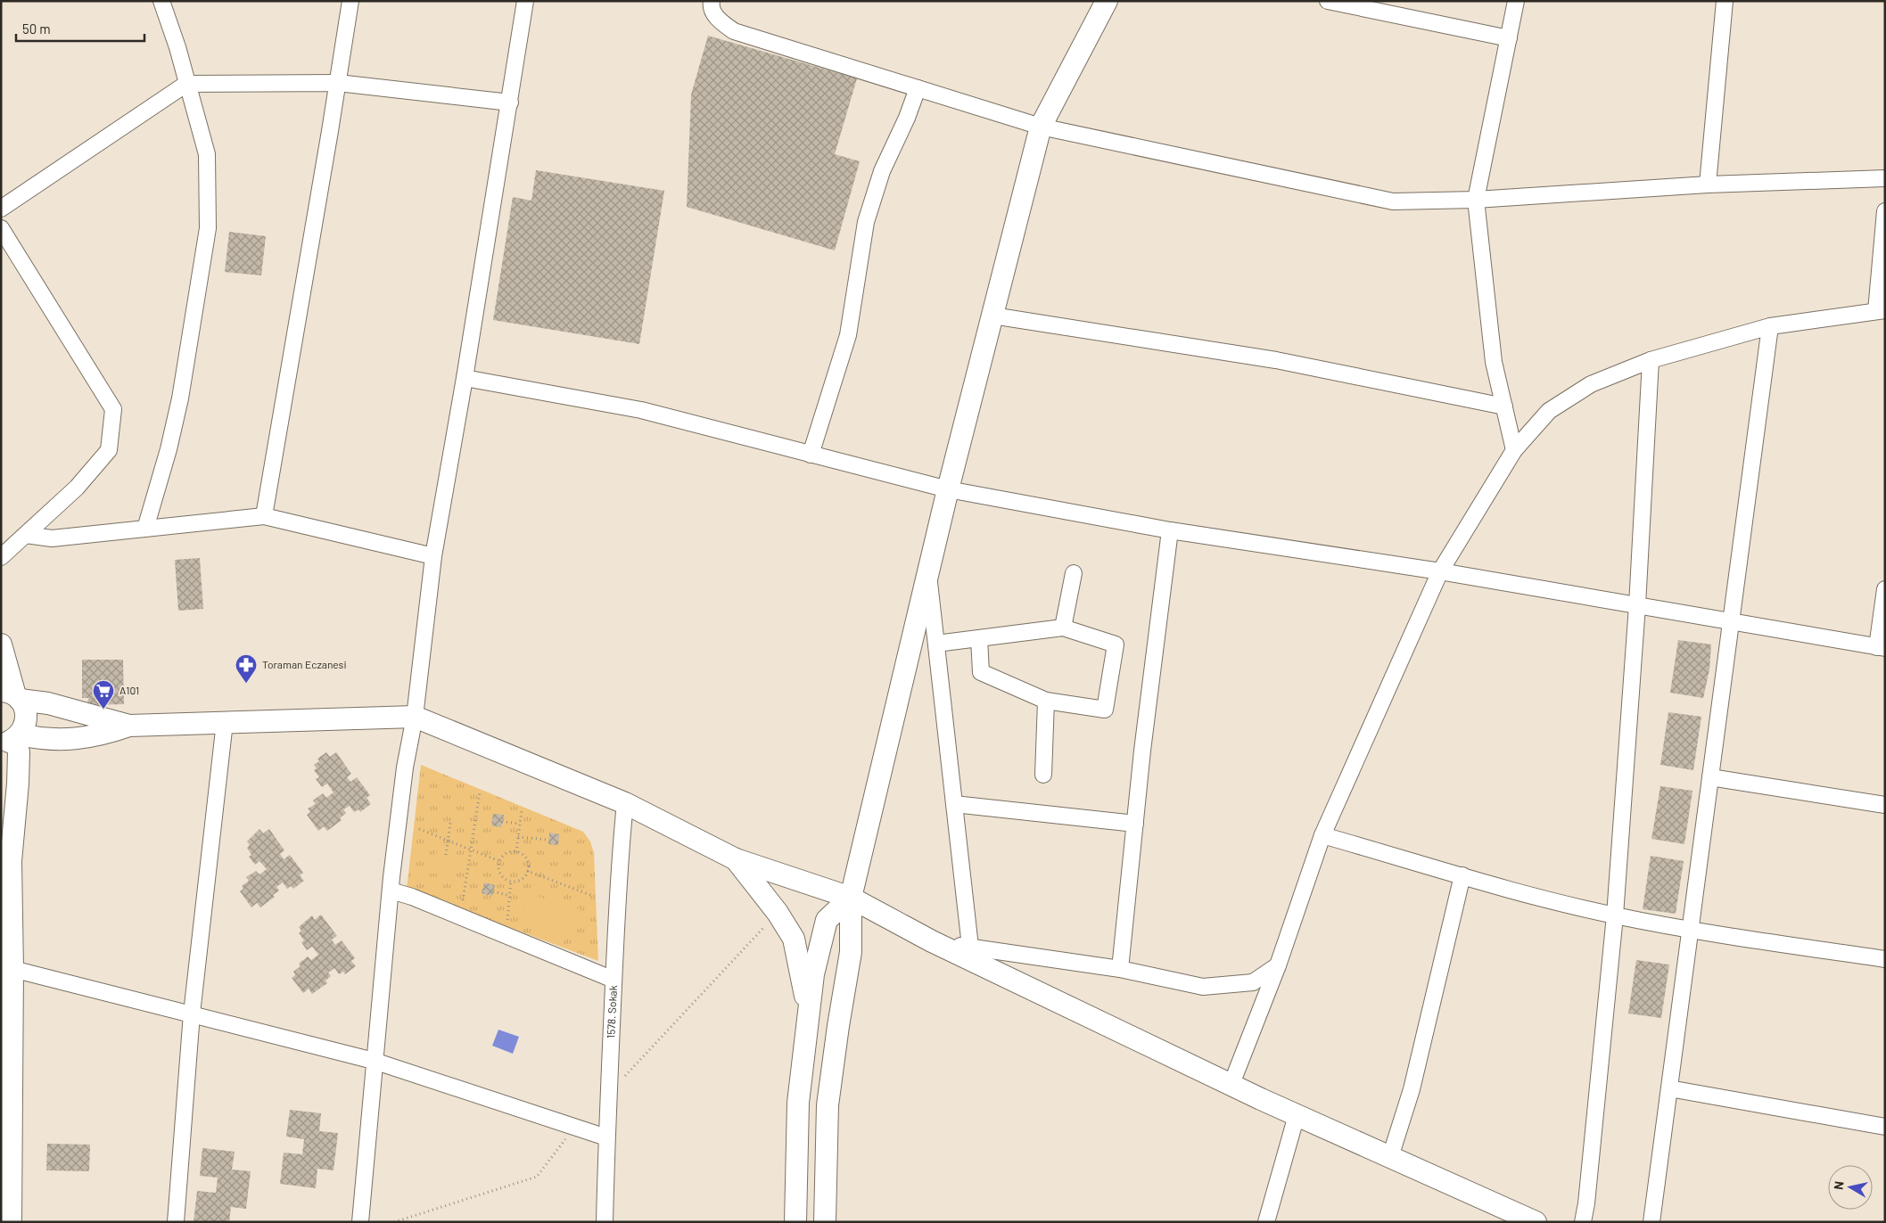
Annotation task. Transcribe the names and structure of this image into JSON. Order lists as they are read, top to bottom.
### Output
{
  "streets": {
    "street": ["1578. Sokak"]
  },
  "places": {
    "pharmacy": ["Toraman Eczanesi"],
    "supermarket": ["A101"]
  },
  "scale_bar": "50 m",
  "north": "left"
}
